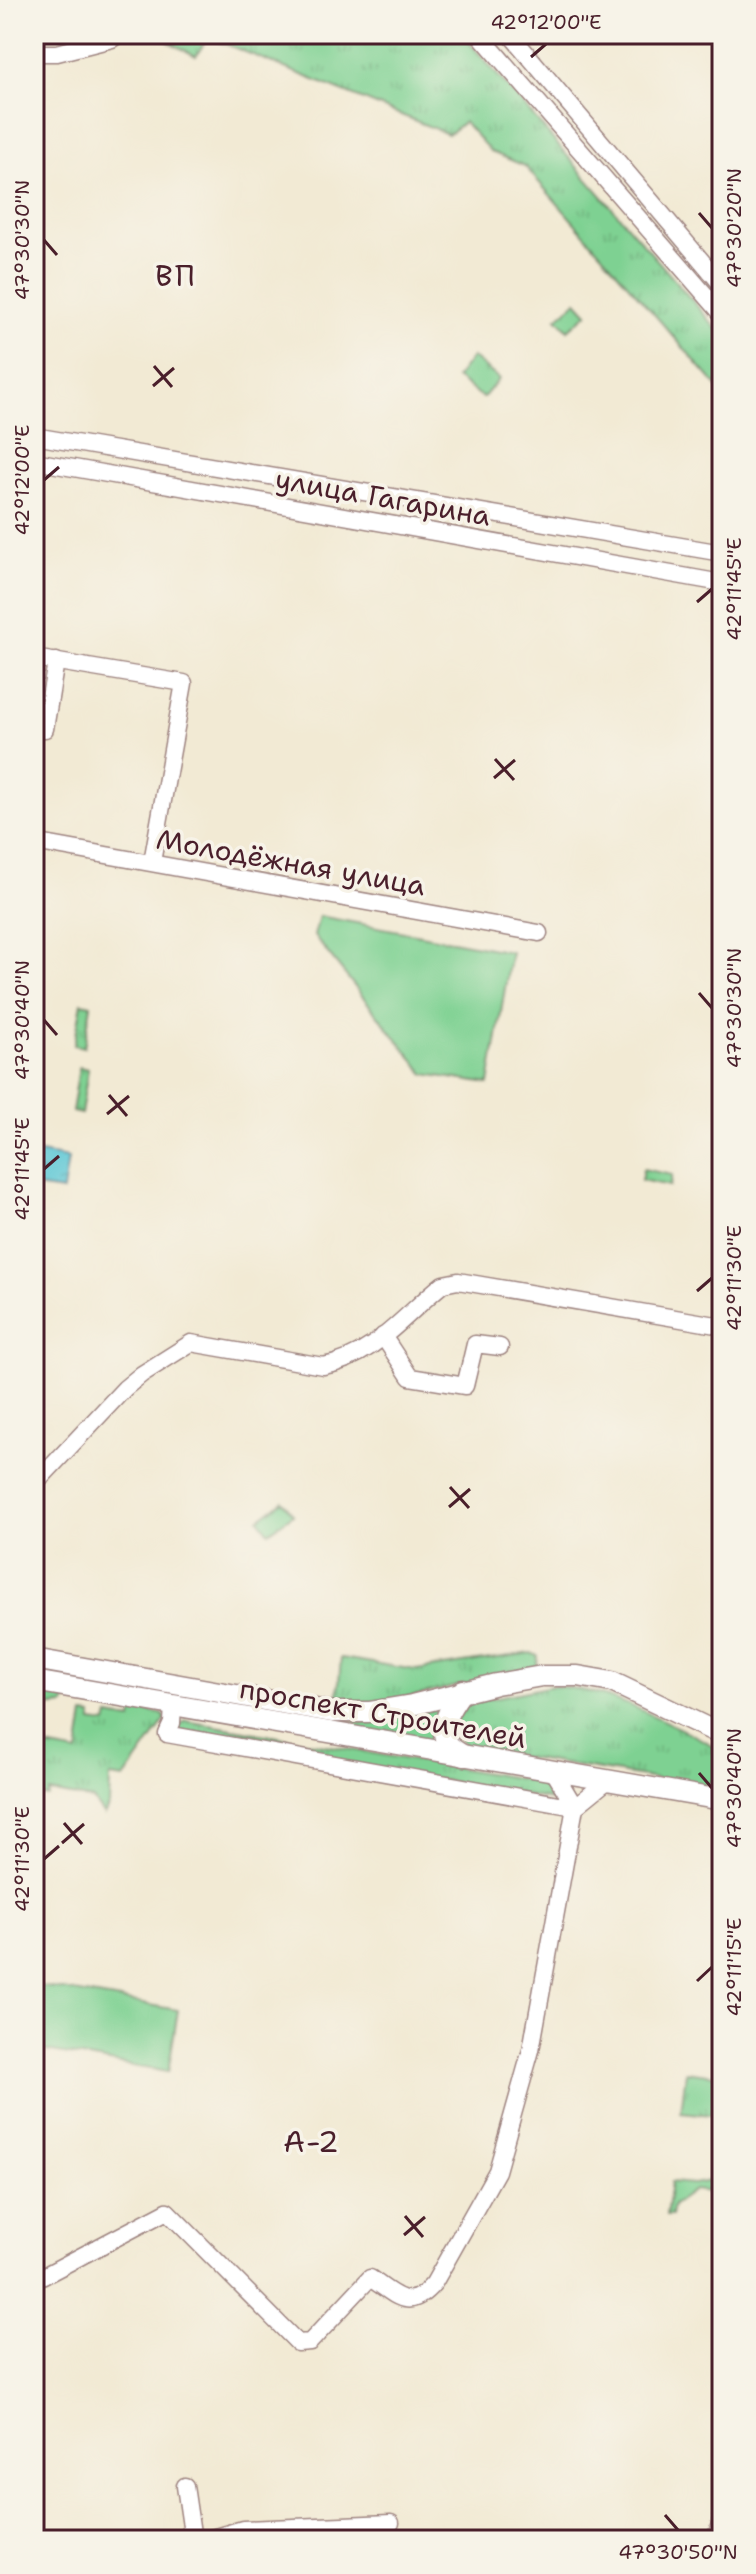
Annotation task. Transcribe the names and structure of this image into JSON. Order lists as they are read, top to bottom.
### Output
{
  "streets": {
    "main road": ["проспект Строителей"],
    "street": ["улица Гагарина", "Молодёжная улица"]
  },
  "districts": ["ВП", "А-2"],
  "coordinates": [
    "42°12'00\"E",
    "47°30'20\"N",
    "47°30'30\"N",
    "42°11'45\"E",
    "47°30'40\"N",
    "42°11'30\"E",
    "42°11'15\"E",
    "47°30'50\"N"
  ]
}
